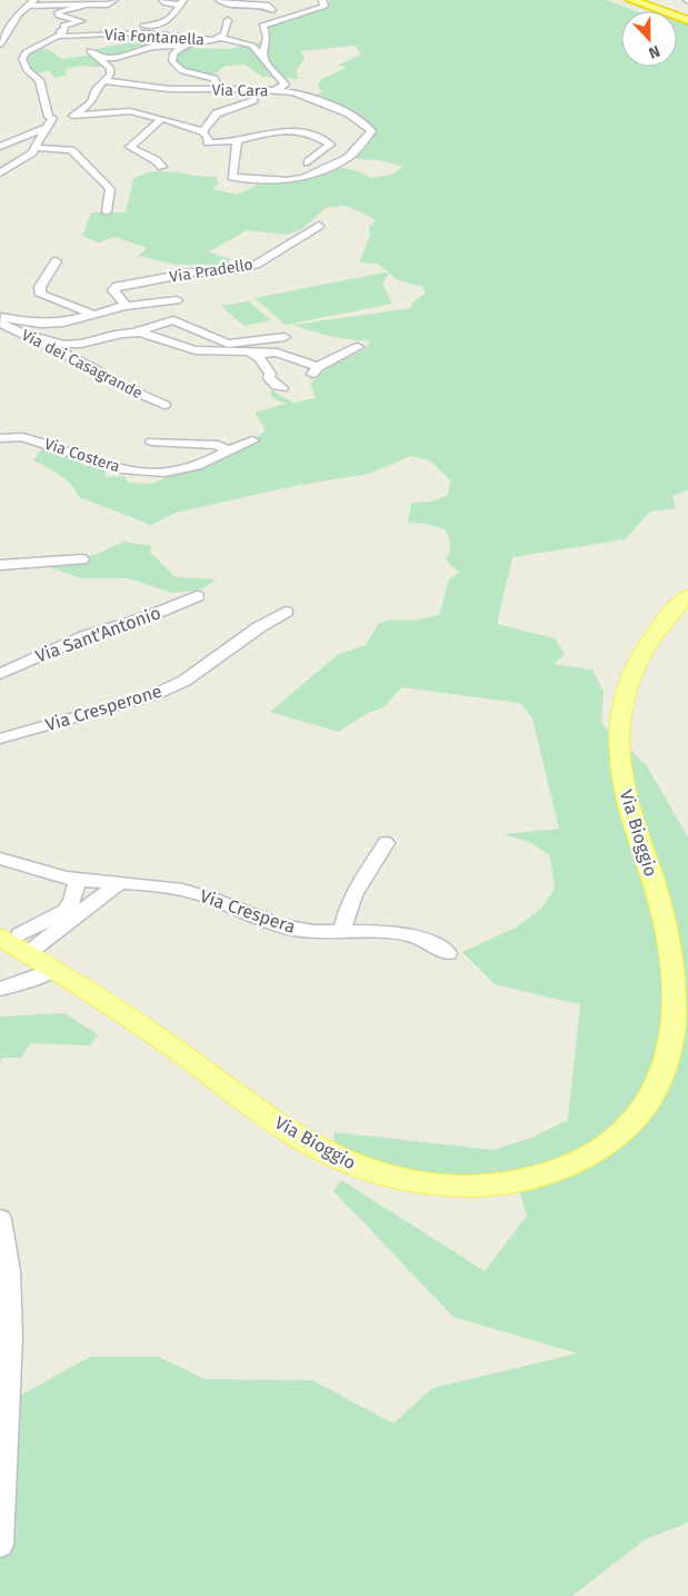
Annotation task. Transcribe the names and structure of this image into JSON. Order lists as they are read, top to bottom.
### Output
{
  "streets": {
    "main road": ["Via Bioggio"],
    "street": [
      "Via Fontanella",
      "Via Cara",
      "Via Pradello",
      "Via dei Casagrande",
      "Via Costera",
      "Via Sant'Antonio",
      "Via Cresperone",
      "Via Crespera"
    ]
  },
  "crossings": [
    ["Via Fontanella", "Via Cara"]
  ],
  "north": "bottom"
}
